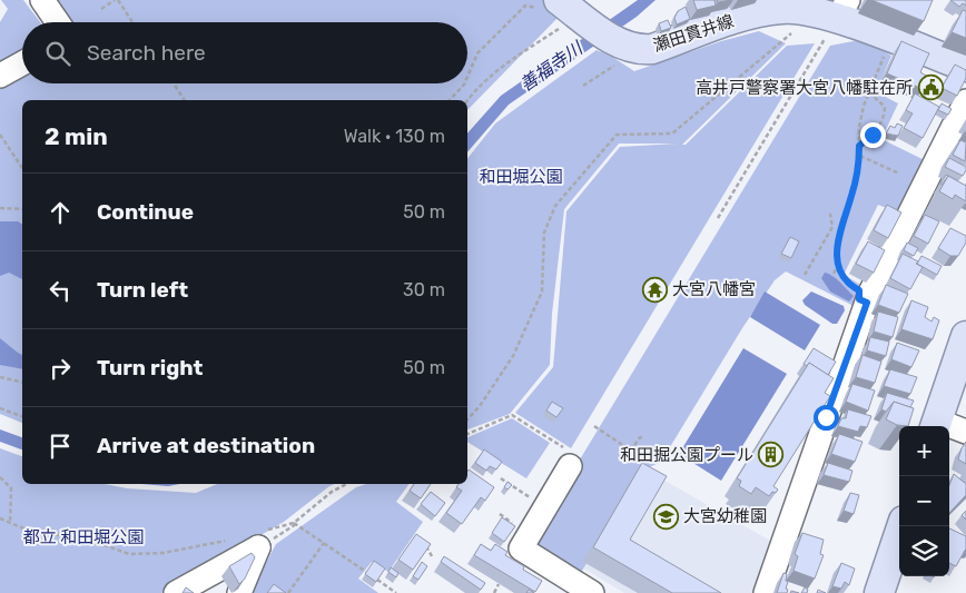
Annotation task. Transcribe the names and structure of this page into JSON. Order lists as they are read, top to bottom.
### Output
{
  "streets": {
    "main road": ["瀬田貫井線"]
  },
  "water": ["善福寺川"],
  "parks": ["和田堀公園", "都立 和田堀公園"],
  "places": {
    "public building": ["高井戸警察署大宮八幡駐在所"],
    "temple": ["大宮八幡宮"],
    "building": ["和田掘公園プール"],
    "school or university": ["大宮幼稚園"]
  },
  "page": {
    "search": "Search here",
    "heading": ["2 min", "Walk · 130 m"],
    "list": [
      ["Continue", "50 m"],
      ["Turn left", "30 m"],
      ["Turn right", "50 m"],
      "Arrive at destination"
    ],
    "map_buttons": ["+", "−"]
  }
}
